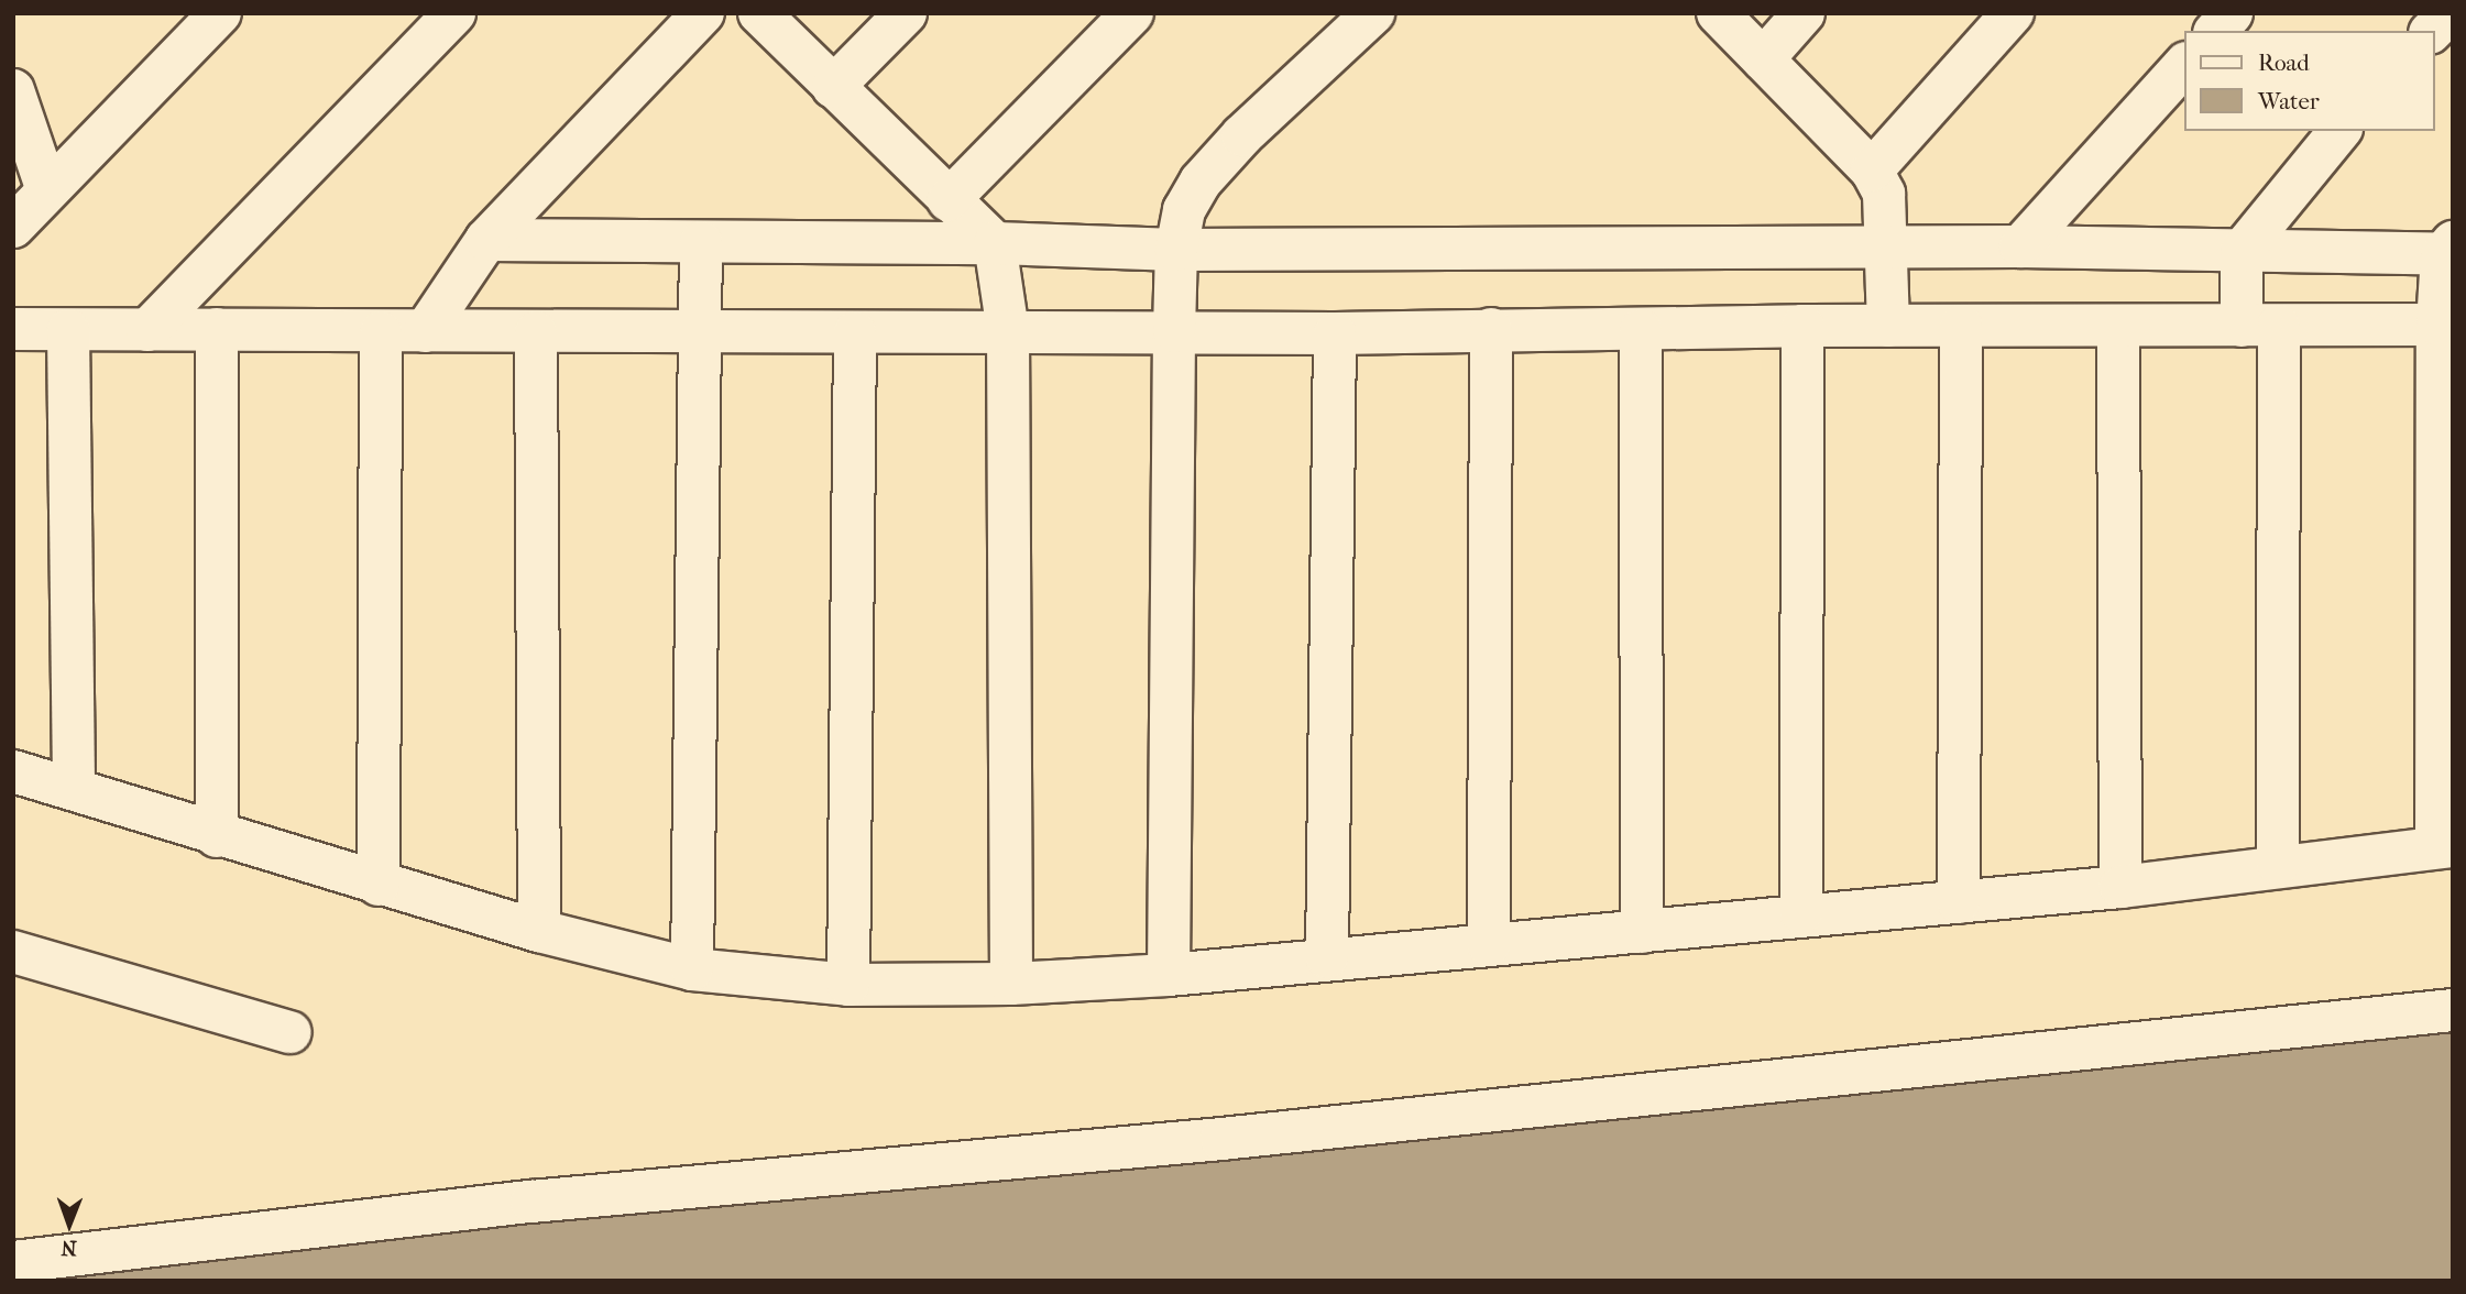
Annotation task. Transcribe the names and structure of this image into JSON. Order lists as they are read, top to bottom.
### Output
{
  "legend": ["Road", "Water"],
  "north": "bottom"
}
